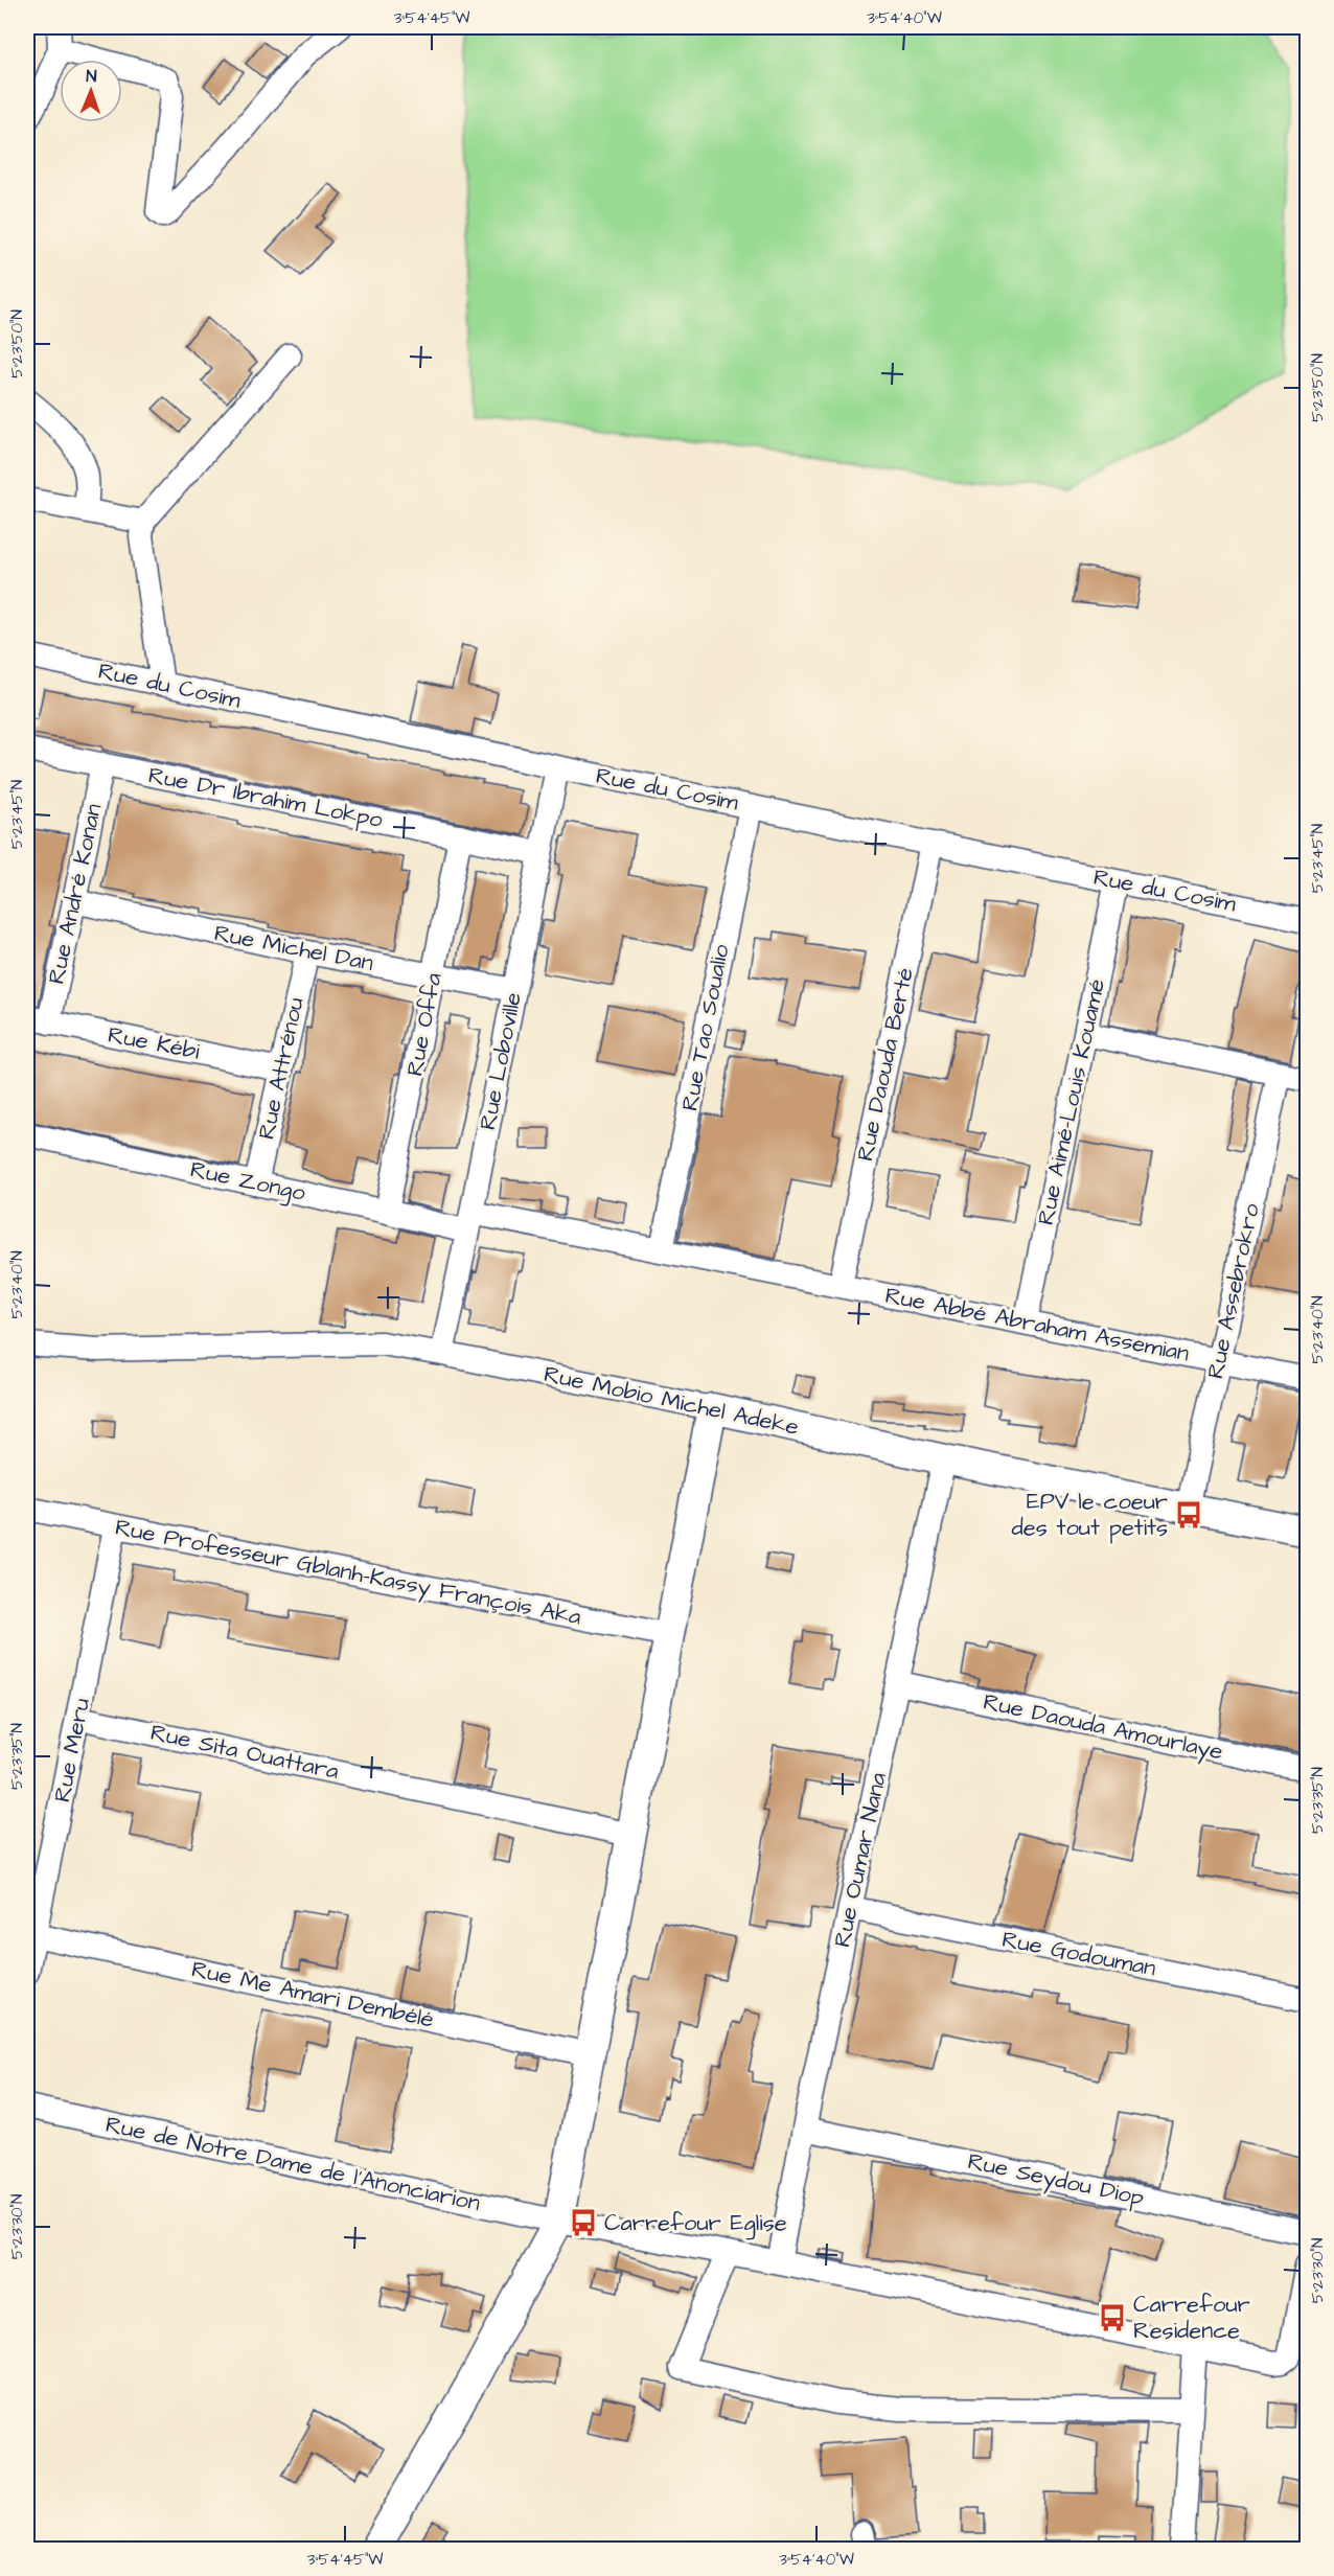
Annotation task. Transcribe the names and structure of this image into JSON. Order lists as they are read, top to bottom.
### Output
{
  "streets": {
    "street": [
      "Rue du Cosim",
      "Rue Dr Ibrahim Lokpo",
      "Rue André Konan",
      "Rue Michel Dan",
      "Rue Offa",
      "Rue Tao Soualio",
      "Rue Kébi",
      "Rue Loboville",
      "Rue Daouda Berté",
      "Rue Attrénou",
      "Rue Aimé-Louis Kouamé",
      "Rue Zongo",
      "Rue Assebrokro",
      "Rue Abbé Abraham Assemian",
      "Rue Mobio Michel Adeke",
      "Rue Professeur Gblanh-Kassy François Aka",
      "Rue Daouda Amourlaye",
      "Rue Meru",
      "Rue Sita Ouattara",
      "Rue Oumar Nana",
      "Rue Godouman",
      "Rue Me Amari Dembélé",
      "Rue de Notre Dame de l'Anonciarion",
      "Rue Seydou Diop"
    ]
  },
  "crossings": [
    ["Rue du Cosim", "Rue Tao Soualio"],
    ["Rue du Cosim", "Rue Loboville"],
    ["Rue du Cosim", "Rue Daouda Berté"],
    ["Rue du Cosim", "Rue Aimé-Louis Kouamé"],
    ["Rue Dr Ibrahim Lokpo", "Rue André Konan"],
    ["Rue Dr Ibrahim Lokpo", "Rue Offa"],
    ["Rue Dr Ibrahim Lokpo", "Rue Loboville"],
    ["Rue André Konan", "Rue Michel Dan"],
    ["Rue André Konan", "Rue Kébi"],
    ["Rue Michel Dan", "Rue Offa"],
    ["Rue Michel Dan", "Rue Loboville"],
    ["Rue Michel Dan", "Rue Attrénou"],
    ["Rue Offa", "Rue Zongo"],
    ["Rue Tao Soualio", "Rue Abbé Abraham Assemian"],
    ["Rue Kébi", "Rue Attrénou"],
    ["Rue Loboville", "Rue Zongo"],
    ["Rue Loboville", "Rue Abbé Abraham Assemian"],
    ["Rue Loboville", "Rue Mobio Michel Adeke"],
    ["Rue Daouda Berté", "Rue Abbé Abraham Assemian"],
    ["Rue Attrénou", "Rue Zongo"],
    ["Rue Aimé-Louis Kouamé", "Rue Abbé Abraham Assemian"],
    ["Rue Zongo", "Rue Abbé Abraham Assemian"],
    ["Rue Assebrokro", "Rue Abbé Abraham Assemian"],
    ["Rue Assebrokro", "Rue Mobio Michel Adeke"],
    ["Rue Mobio Michel Adeke", "Rue Oumar Nana"],
    ["Rue Professeur Gblanh-Kassy François Aka", "Rue Meru"],
    ["Rue Daouda Amourlaye", "Rue Oumar Nana"],
    ["Rue Meru", "Rue Sita Ouattara"],
    ["Rue Meru", "Rue Me Amari Dembélé"],
    ["Rue Oumar Nana", "Rue Godouman"],
    ["Rue Oumar Nana", "Rue de Notre Dame de l'Anonciarion"],
    ["Rue Oumar Nana", "Rue Seydou Diop"]
  ],
  "places": {
    "bus stop": ["EPV le coeur des tout petits", "Carrefour Eglise", "Carrefour Residence"]
  },
  "north": "top",
  "coordinates": [
    "3°54'45\"W",
    "3°54'40\"W",
    "5°23'50\"N",
    "5°23'45\"N",
    "5°23'40\"N",
    "5°23'35\"N",
    "5°23'30\"N"
  ]
}
